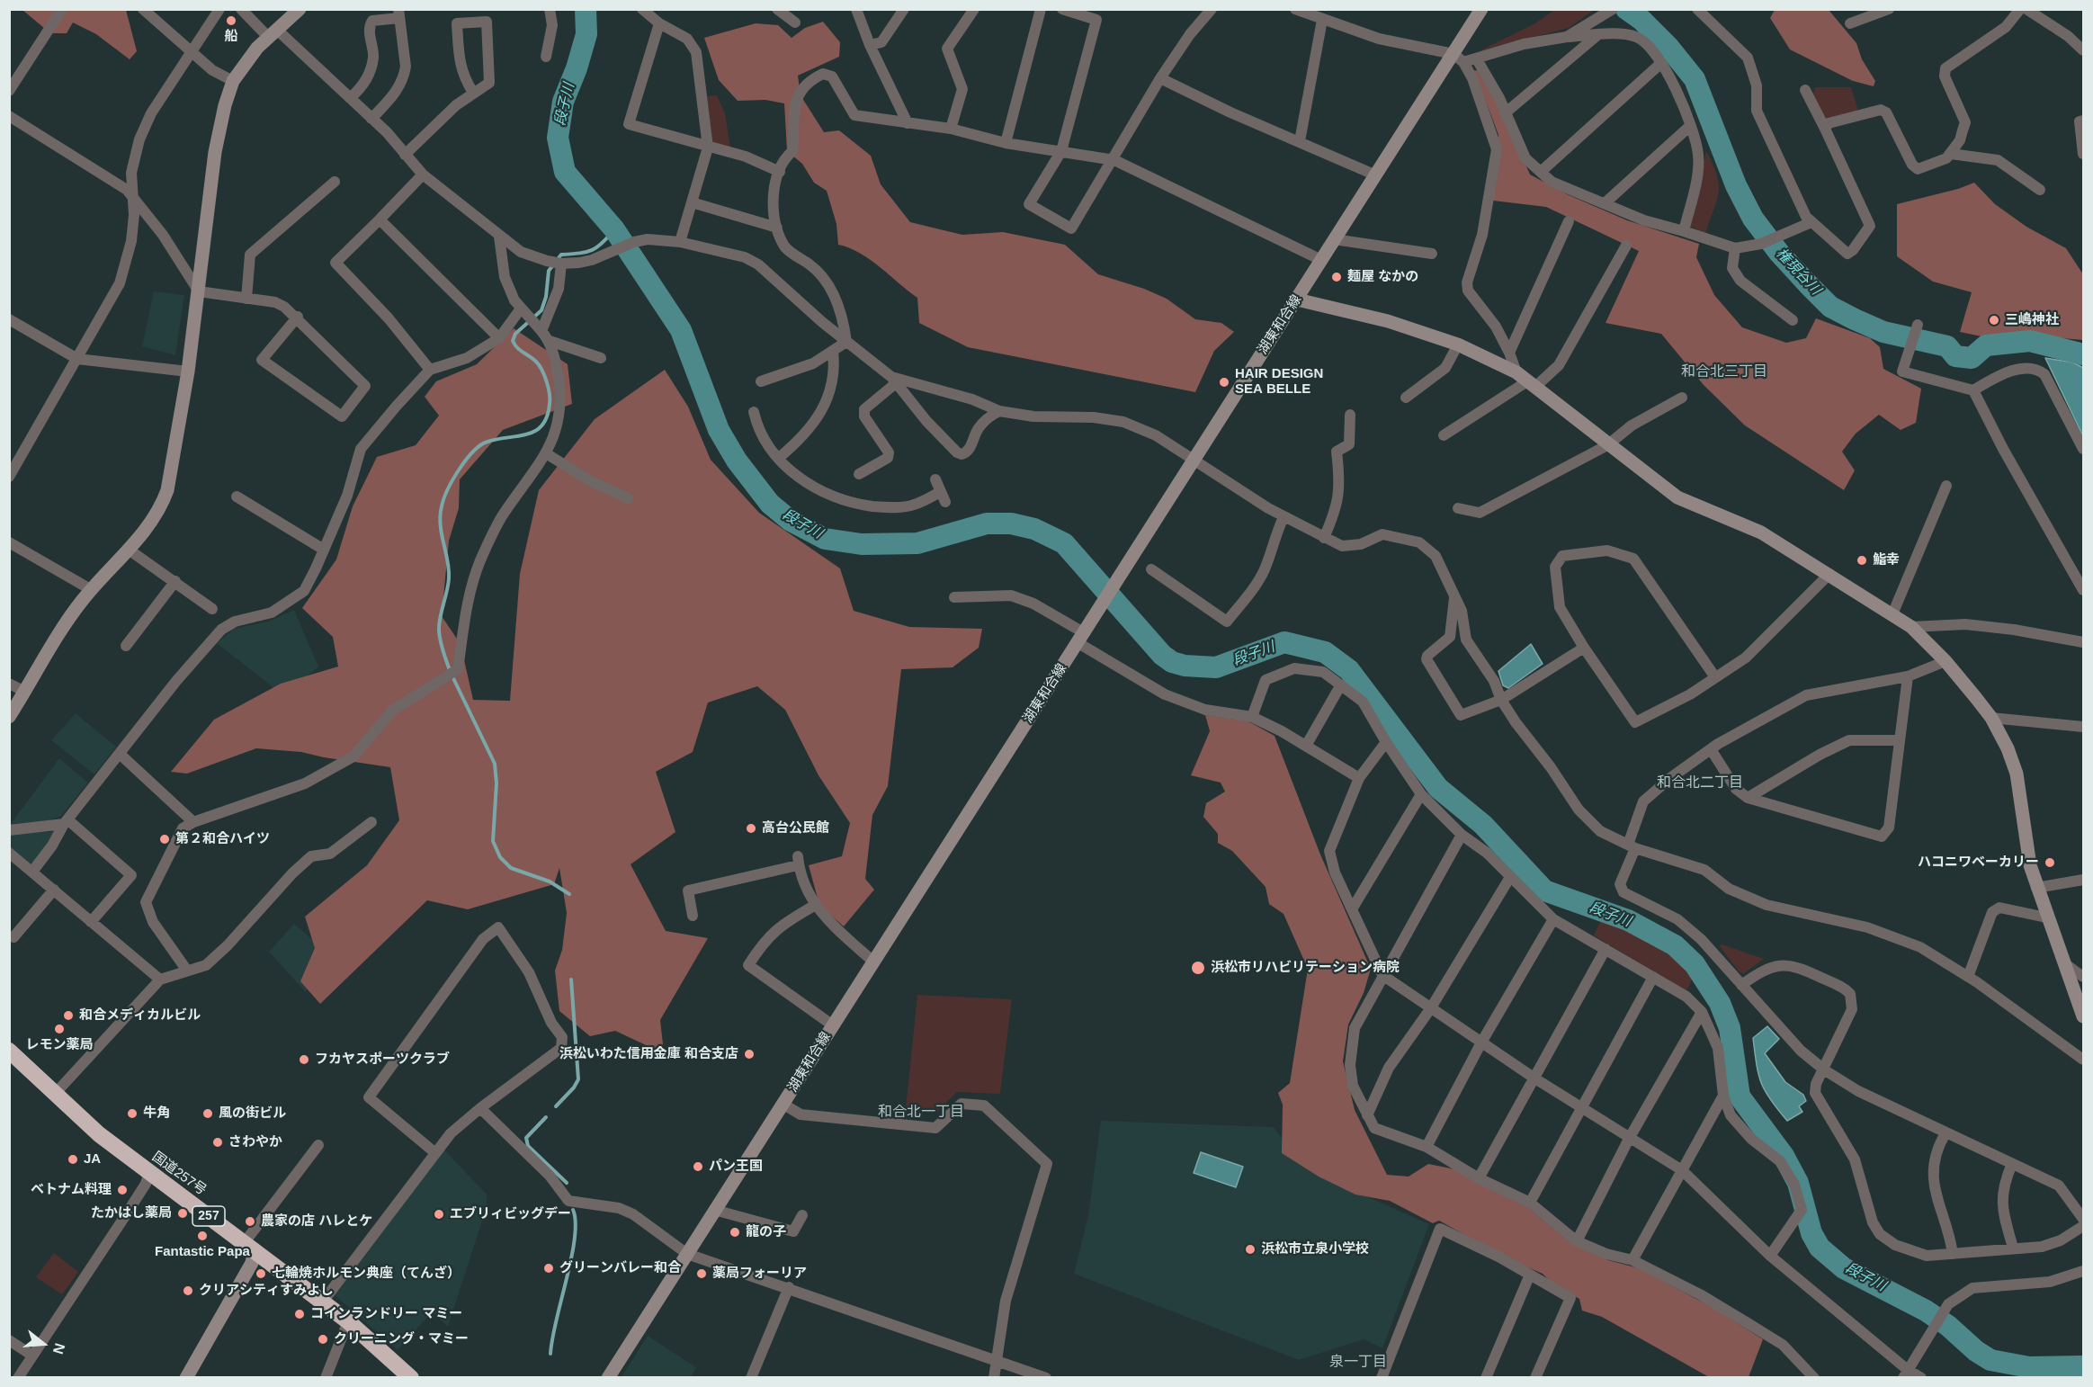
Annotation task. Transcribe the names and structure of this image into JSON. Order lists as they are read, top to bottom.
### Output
{
  "streets": {
    "highway": ["国道257号", "257"],
    "street": ["湖東和合線"]
  },
  "districts": [
    "和合北三丁目",
    "和合北二丁目",
    "和合北一丁目",
    "泉一丁目"
  ],
  "water": ["段子川", "権現谷川"],
  "places": [
    "船",
    "麺屋 なかの",
    "三嶋神社",
    "HAIR DESIGN SEA BELLE",
    "鮨幸",
    "高台公民館",
    "第２和合ハイツ",
    "ハコニワベーカリー",
    "浜松市リハビリテーション病院",
    "和合メディカルビル",
    "レモン薬局",
    "浜松いわた信用金庫 和合支店",
    "フカヤスポーツクラブ",
    "牛角",
    "風の街ビル",
    "さわやか",
    "JA",
    "パン王国",
    "ベトナム料理",
    "たかはし薬局",
    "エブリィビッグデー",
    "農家の店 ハレとケ",
    "龍の子",
    "Fantastic Papa",
    "浜松市立泉小学校",
    "グリーンバレー和合",
    "七輪焼ホルモン典座（てんざ）",
    "薬局フォーリア",
    "クリアシティすみよし",
    "コインランドリー マミー",
    "クリーニング・マミー"
  ],
  "north": "right"
}
